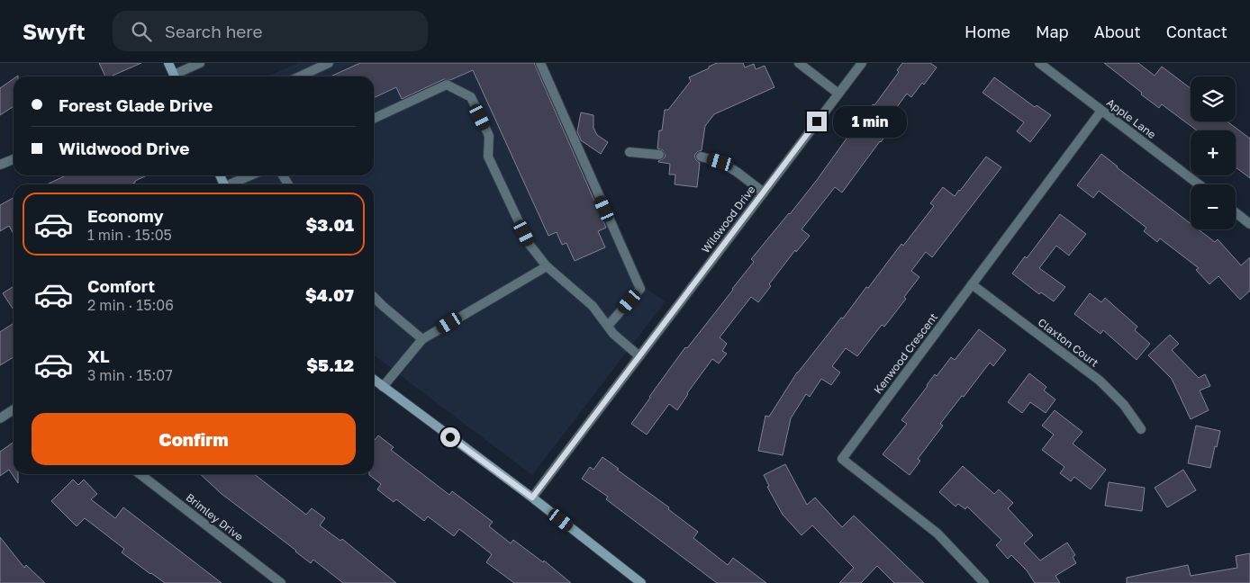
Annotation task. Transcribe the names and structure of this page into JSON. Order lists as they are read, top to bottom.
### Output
{
  "streets": {
    "street": [
      "Apple Lane",
      "Wildwood Drive",
      "Claxton Court",
      "Kenwood Crescent",
      "Brimley Drive"
    ]
  },
  "crossings": [
    ["Apple Lane", "Kenwood Crescent"],
    ["Claxton Court", "Kenwood Crescent"]
  ],
  "page": {
    "header": "Swyft",
    "search": "Search here",
    "nav": [
      "Home",
      "Map",
      "About",
      "Contact"
    ],
    "map_buttons": ["+", "−"],
    "banner": ["Forest Glade Drive", "Wildwood Drive"],
    "bubble": "1 min",
    "list": [
      {
        "name": "Economy",
        "note": "1 min · 15:05",
        "value": "$3.01"
      },
      {
        "name": "Comfort",
        "note": "2 min · 15:06",
        "value": "$4.07"
      },
      {
        "name": "XL",
        "note": "3 min · 15:07",
        "value": "$5.12"
      }
    ],
    "buttons": "Confirm"
  }
}
